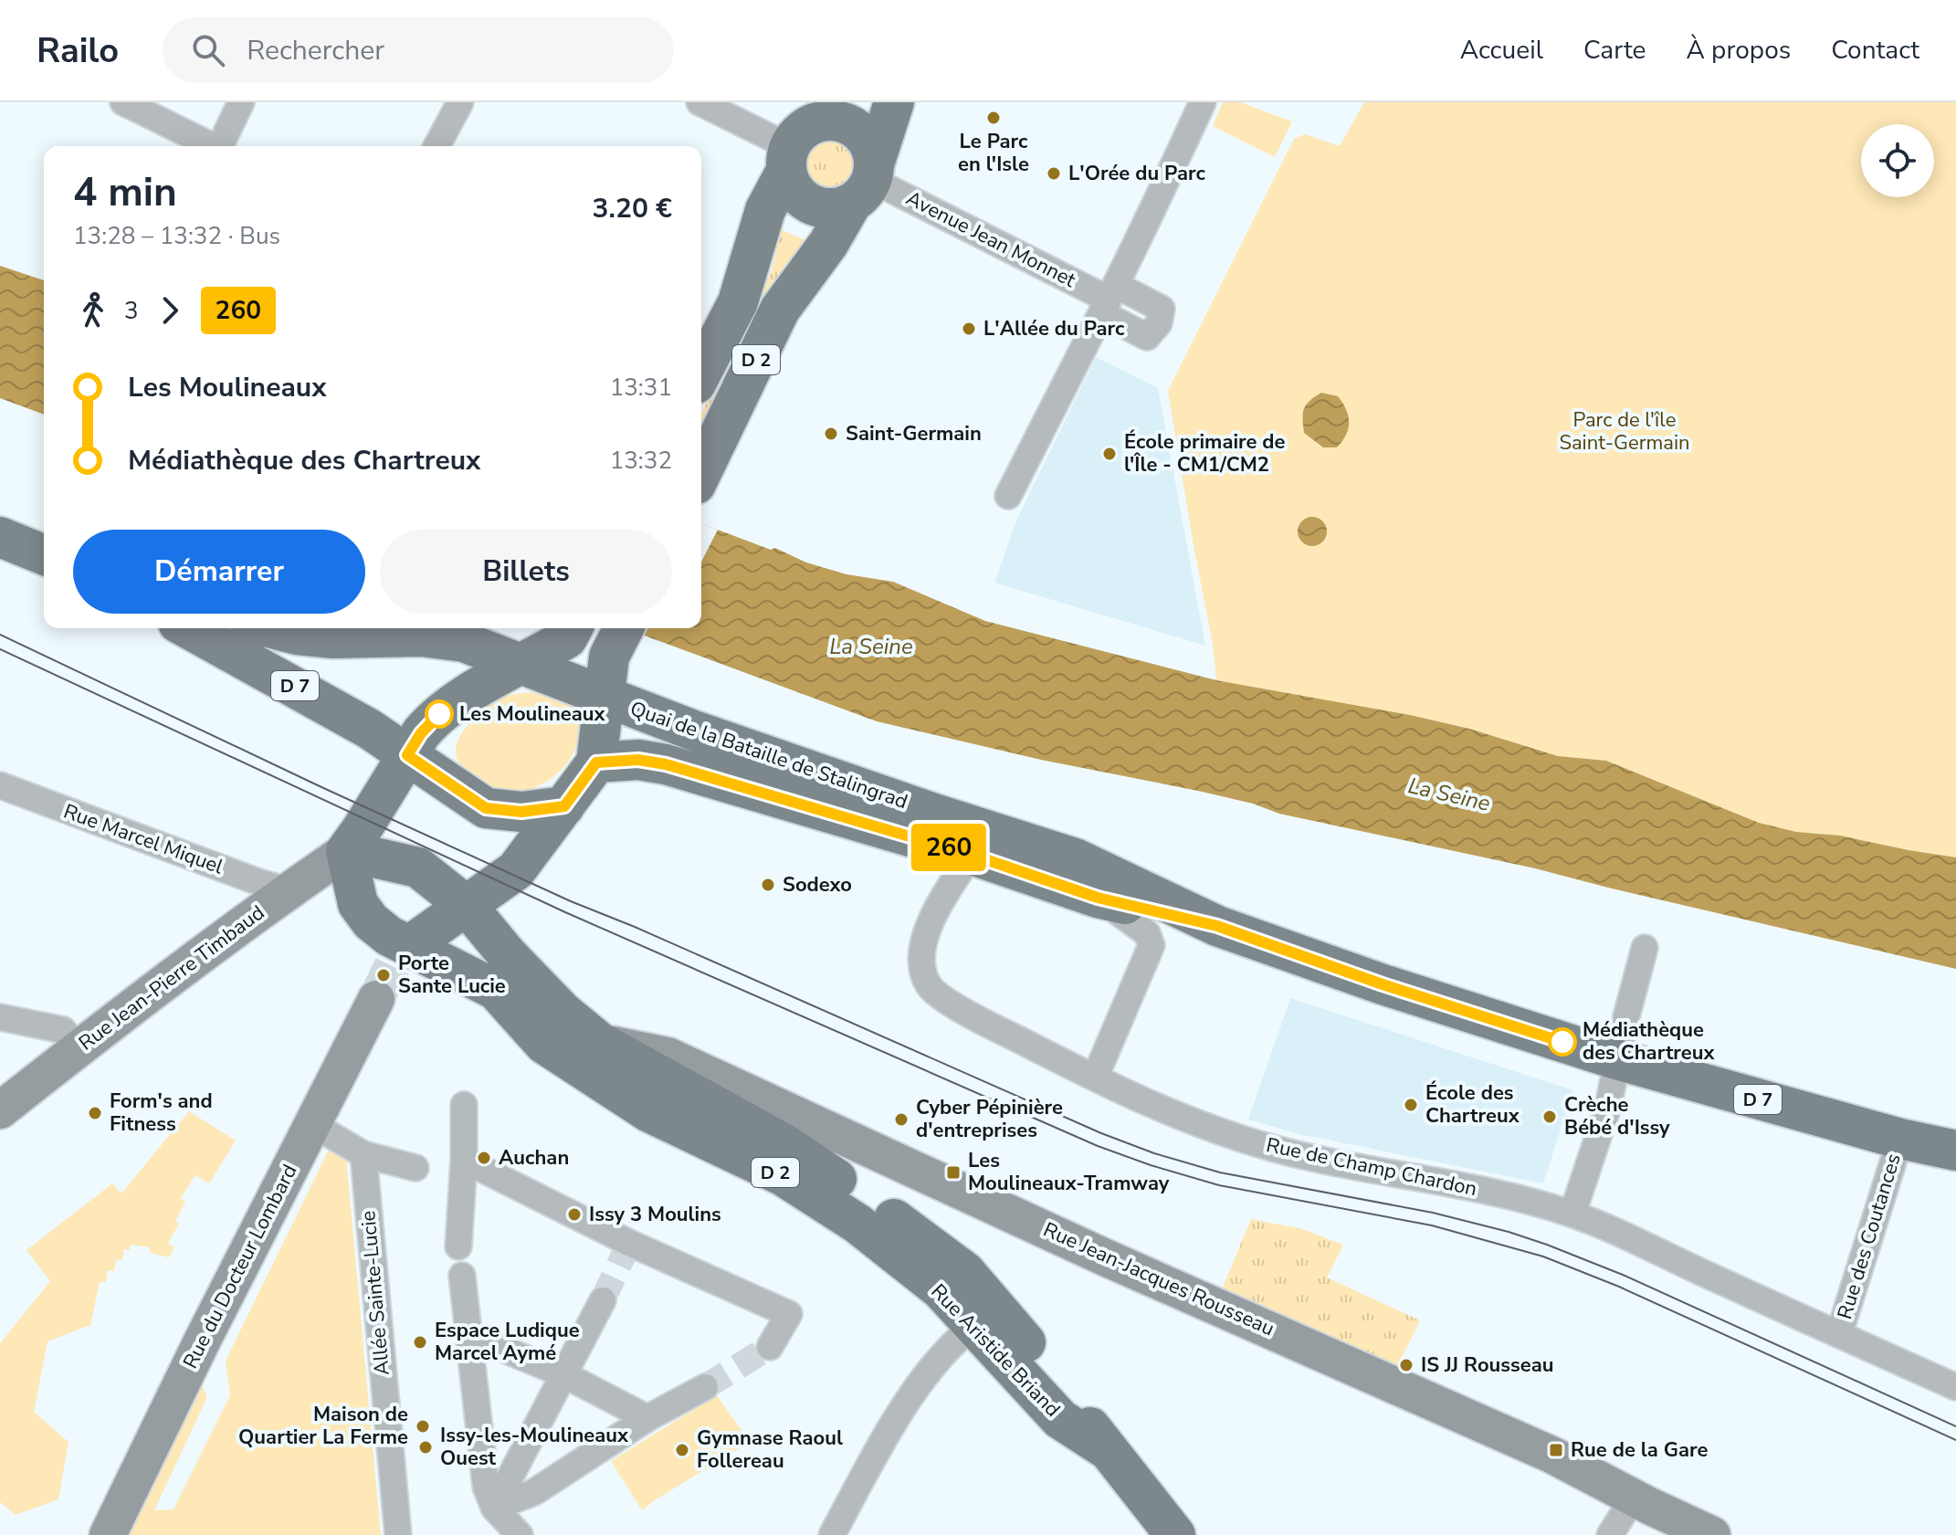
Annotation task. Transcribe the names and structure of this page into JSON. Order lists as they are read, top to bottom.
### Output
{
  "streets": {
    "main road": [
      "D 2",
      "D 7",
      "Quai de la Bataille de Stalingrad",
      "Rue Aristide Briand"
    ],
    "street": [
      "Avenue Jean Monnet",
      "Rue Marcel Miquel",
      "Rue Jean-Pierre Timbaud",
      "Rue de Champ Chardon",
      "Rue des Coutances",
      "Rue du Docteur Lombard",
      "Rue Jean-Jacques Rousseau",
      "Allée Sainte-Lucie"
    ]
  },
  "crossings": [
    ["Avenue Jean Monnet", "D 2"],
    ["D 7", "Quai de la Bataille de Stalingrad"],
    ["Quai de la Bataille de Stalingrad", "Rue de Champ Chardon"],
    ["Quai de la Bataille de Stalingrad", "Rue des Coutances"],
    ["Rue Marcel Miquel", "Rue Jean-Pierre Timbaud"],
    ["Rue Jean-Pierre Timbaud", "Rue Aristide Briand"],
    ["Rue de Champ Chardon", "Rue des Coutances"],
    ["Rue Jean-Jacques Rousseau", "Rue Aristide Briand"]
  ],
  "water": ["La Seine"],
  "parks": ["Parc de l'île Saint-Germain"],
  "places": {
    "other": [
      "Le Parc en l'Isle",
      "L'Orée du Parc",
      "L'Allée du Parc",
      "Saint-Germain",
      "École primaire de l'Île - CM1/CM2",
      "Les Moulineaux",
      "Sodexo",
      "Porte Sante Lucie",
      "Médiathèque des Chartreux",
      "École des Chartreux",
      "Form's and Fitness",
      "Crèche Bébé d'Issy",
      "Cyber Pépinière d'entreprises",
      "Auchan",
      "Issy 3 Moulins",
      "Espace Ludique Marcel Aymé",
      "IS JJ Rousseau",
      "Maison de Quartier La Ferme",
      "Issy-les-Moulineaux Ouest",
      "Gymnase Raoul Follereau"
    ],
    "transit": ["Les Moulineaux-Tramway", "Rue de la Gare"]
  },
  "lines": ["bus line 260"],
  "page": {
    "header": "Railo",
    "search": "Rechercher",
    "nav": [
      "Accueil",
      "Carte",
      "À propos",
      "Contact"
    ],
    "on_map": "260",
    "heading": ["4 min", "13:28 – 13:32 · Bus", "3.20 €"],
    "legs": ["3", "260"],
    "list": [
      {
        "name": "Les Moulineaux",
        "value": "13:31"
      },
      {
        "name": "Médiathèque des Chartreux",
        "value": "13:32"
      }
    ],
    "buttons": ["Démarrer", "Billets"]
  }
}
